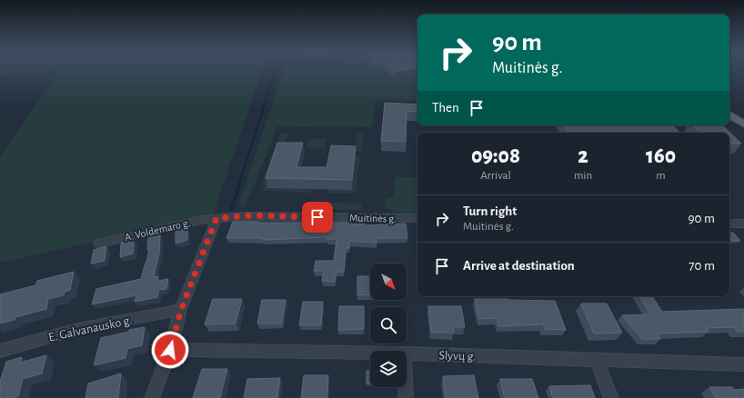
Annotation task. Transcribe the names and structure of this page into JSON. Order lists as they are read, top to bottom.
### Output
{
  "streets": {
    "street": [
      "Muitinės g.",
      "A. Voldemaro g.",
      "E. Galvanausko g.",
      "Slyvų g."
    ]
  },
  "crossings": [
    ["Muitinės g.", "A. Voldemaro g."]
  ],
  "north": "bottom right",
  "page": {
    "turn": ["90 m", "Muitinės g."],
    "then": "Then",
    "eta": [
      "09:08",
      "Arrival",
      "2",
      "min",
      "160",
      "m"
    ],
    "list": [
      {
        "name": "Turn right",
        "note": "Muitinės g.",
        "value": "90 m"
      },
      {
        "name": "Arrive at destination",
        "value": "70 m"
      }
    ]
  }
}
